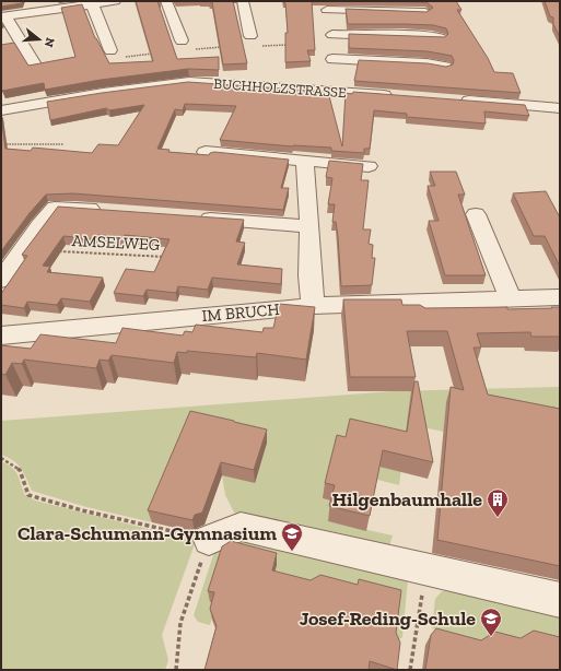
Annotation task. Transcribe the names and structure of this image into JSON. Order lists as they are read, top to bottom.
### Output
{
  "streets": {
    "street": ["BUCHHOLZSTRASSE", "IM BRUCH"],
    "path": ["AMSELWEG"]
  },
  "places": {
    "building": ["Hilgenbaumhalle"],
    "school or university": ["Clara-Schumann-Gymnasium", "Josef-Reding-Schule"]
  },
  "north": "right"
}
